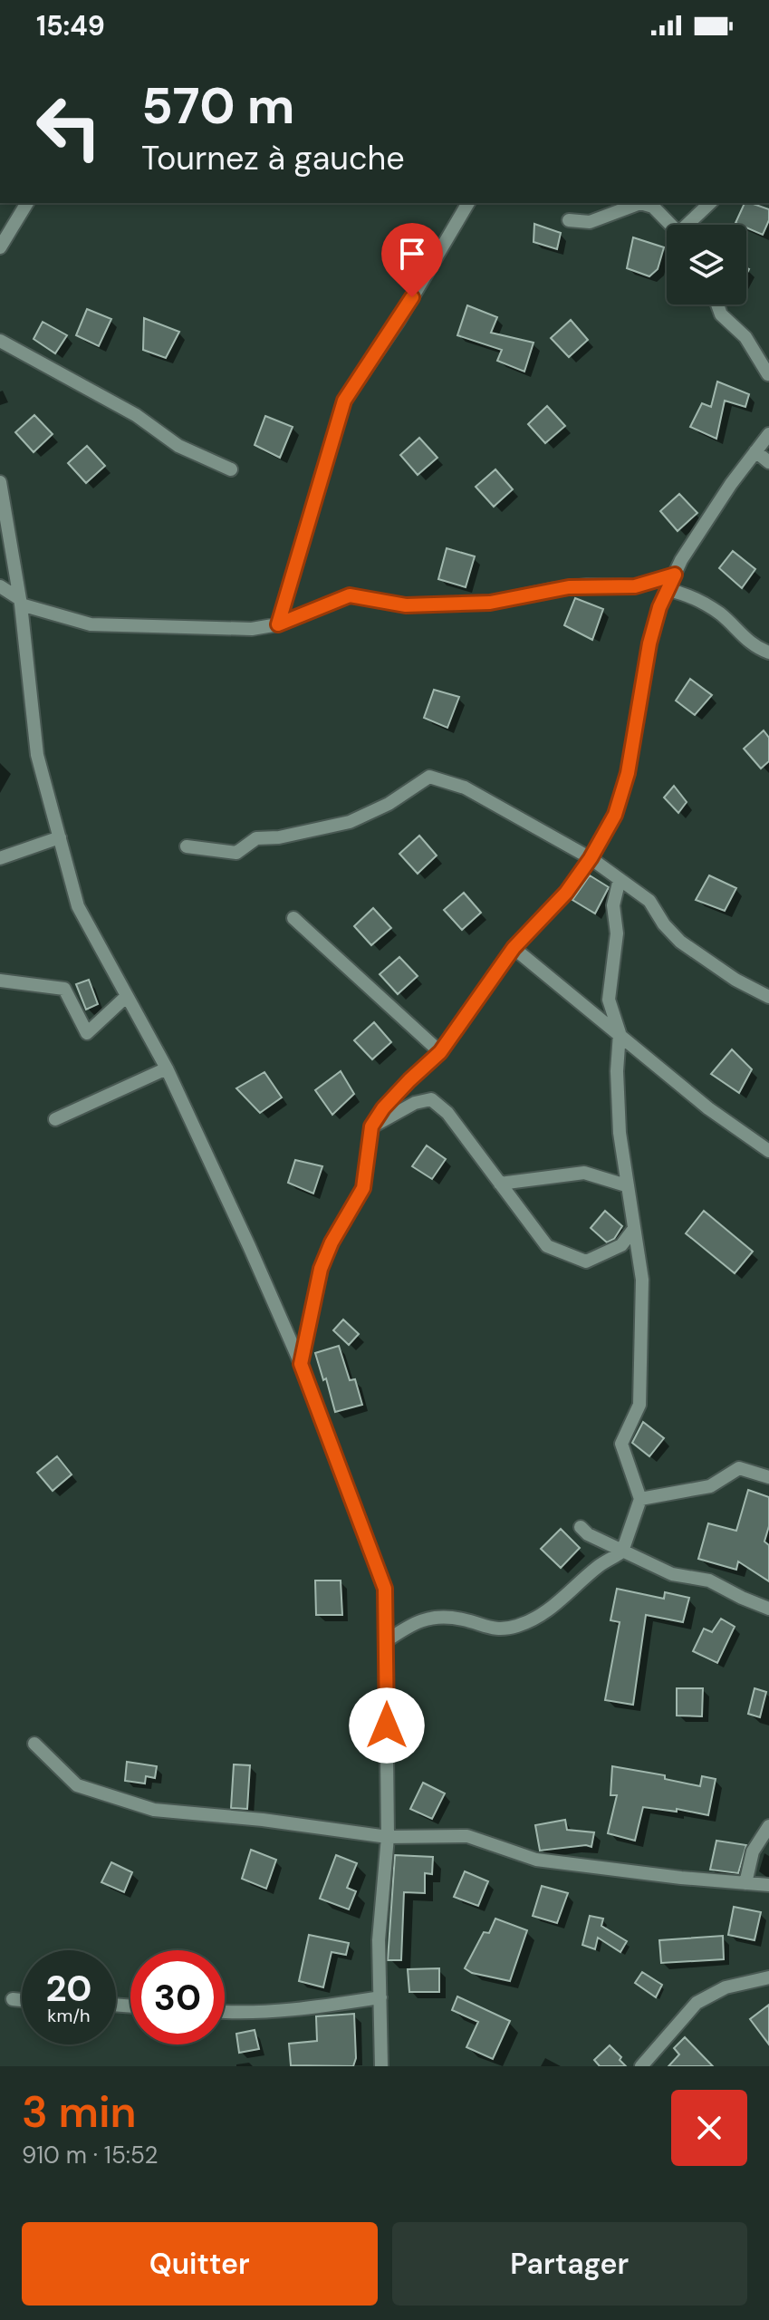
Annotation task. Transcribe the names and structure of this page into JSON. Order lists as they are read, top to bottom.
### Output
{
  "page": {
    "status": "15:49",
    "turn": ["570 m", "Tournez à gauche"],
    "speed": "20 km/h",
    "limit": "30",
    "heading": ["3 min", "910 m · 15:52"],
    "buttons": ["Quitter", "Partager"]
  }
}
